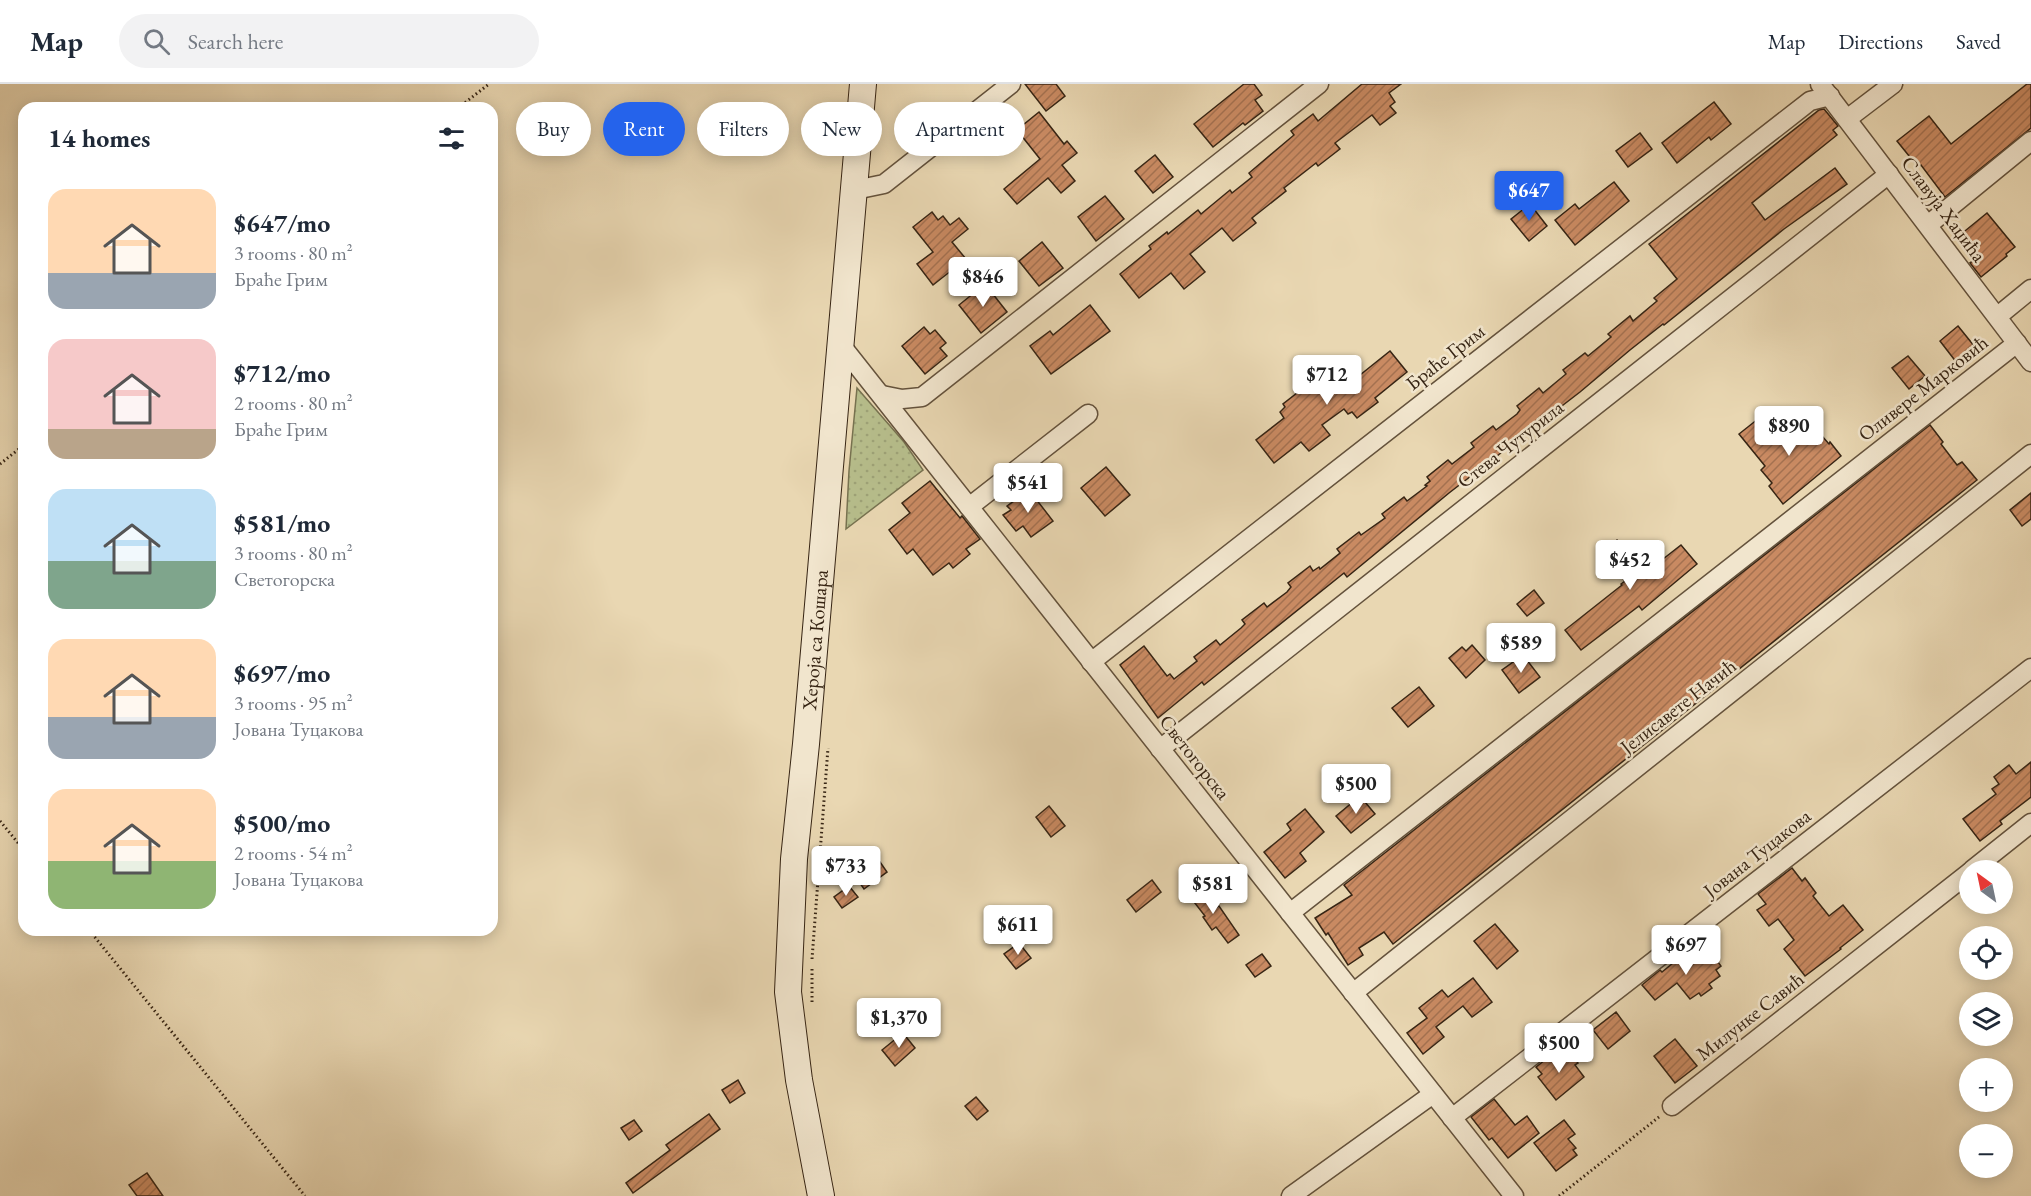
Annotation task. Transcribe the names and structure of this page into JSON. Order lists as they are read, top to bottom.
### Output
{
  "streets": {
    "street": [
      "Славуја Хаџића",
      "Браће Грим",
      "Оливере Марковић",
      "Стева Чутурила",
      "Хероја са Кошара",
      "Јелисавете Начић",
      "Светогорска",
      "Јована Туцакова",
      "Милунке Савић"
    ]
  },
  "crossings": [
    ["Славуја Хаџића", "Браће Грим"],
    ["Славуја Хаџића", "Оливере Марковић"],
    ["Славуја Хаџића", "Стева Чутурила"],
    ["Браће Грим", "Светогорска"],
    ["Оливере Марковић", "Светогорска"],
    ["Стева Чутурила", "Светогорска"],
    ["Хероја са Кошара", "Светогорска"],
    ["Јелисавете Начић", "Светогорска"],
    ["Светогорска", "Јована Туцакова"]
  ],
  "north": "top left",
  "page": {
    "header": "Map",
    "search": "Search here",
    "nav": ["Map", "Directions", "Saved"],
    "chip": [
      "Buy",
      "Rent",
      "Filters",
      "New",
      "Apartment"
    ],
    "heading": "14 homes",
    "price": [
      "$647",
      "$846",
      "$712",
      "$890",
      "$541",
      "$452",
      "$589",
      "$500",
      "$733",
      "$581",
      "$611",
      "$697",
      "$1,370",
      "$500"
    ],
    "list": [
      {
        "name": "$647/mo",
        "note": "3 rooms · 80 m² · Браће Грим"
      },
      {
        "name": "$712/mo",
        "note": "2 rooms · 80 m² · Браће Грим"
      },
      {
        "name": "$581/mo",
        "note": "3 rooms · 80 m² · Светогорска"
      },
      {
        "name": "$697/mo",
        "note": "3 rooms · 95 m² · Јована Туцакова"
      },
      {
        "name": "$500/mo",
        "note": "2 rooms · 54 m² · Јована Туцакова"
      }
    ],
    "map_buttons": ["+", "−"]
  }
}
